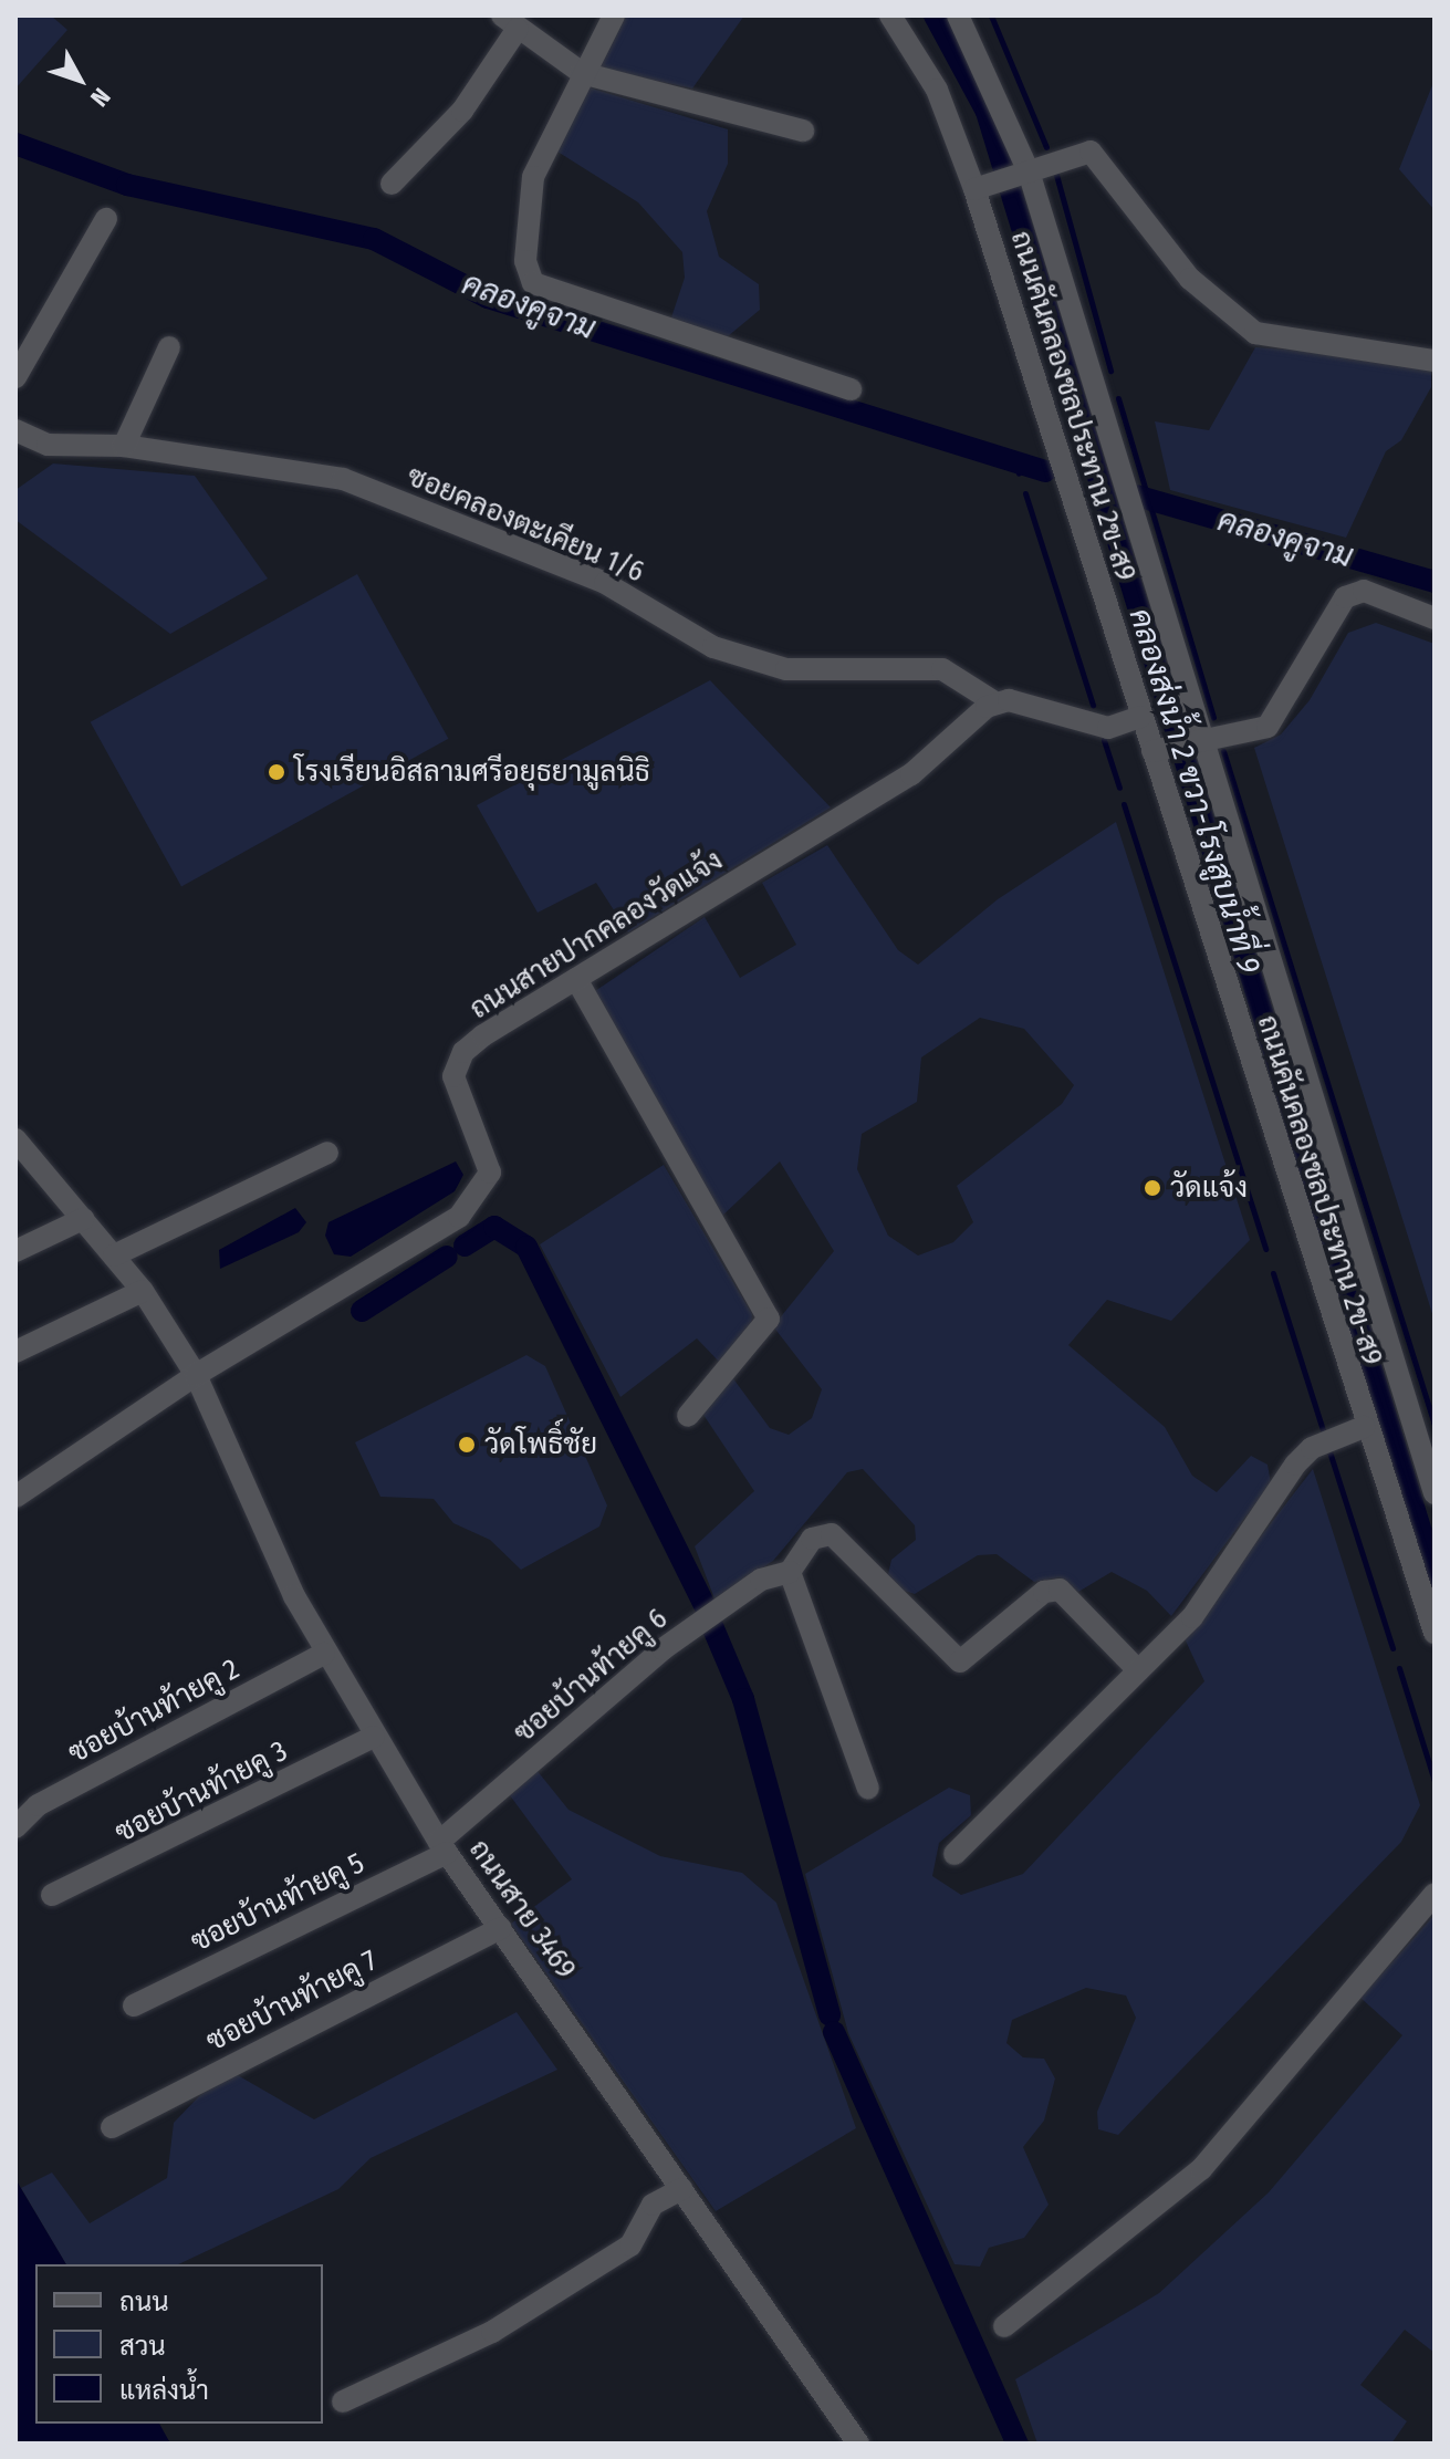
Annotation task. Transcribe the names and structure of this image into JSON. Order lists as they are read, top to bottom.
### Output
{
  "streets": {
    "street": [
      "ถนนคันคลองชลประทาน 2ข-ส9",
      "ซอยคลองตะเคียน 1/6",
      "ถนนสายปากคลองวัดแจ้ง",
      "ซอยบ้านท้ายคู 6",
      "ซอยบ้านท้ายคู 2",
      "ซอยบ้านท้ายคู 3",
      "ซอยบ้านท้ายคู 5",
      "ถนนสาย 3469",
      "ซอยบ้านท้ายคู 7"
    ]
  },
  "crossings": [
    ["ซอยคลองตะเคียน 1/6", "ถนนสายปากคลองวัดแจ้ง"],
    ["ถนนสายปากคลองวัดแจ้ง", "ถนนสาย 3469"],
    ["ซอยบ้านท้ายคู 6", "ซอยบ้านท้ายคู 5"],
    ["ซอยบ้านท้ายคู 6", "ถนนสาย 3469"],
    ["ซอยบ้านท้ายคู 2", "ถนนสาย 3469"],
    ["ซอยบ้านท้ายคู 3", "ถนนสาย 3469"],
    ["ซอยบ้านท้ายคู 5", "ถนนสาย 3469"],
    ["ถนนสาย 3469", "ซอยบ้านท้ายคู 7"]
  ],
  "water": ["คลองคูจาม", "คลองส่งน้ำ 2 ขวา-โรงสูบน้ำที่ 9"],
  "places": ["โรงเรียนอิสลามศรีอยุธยามูลนิธิ", "วัดแจ้ง", "วัดโพธิ์ชัย"],
  "legend": ["ถนน", "สวน", "แหล่งน้ำ"],
  "north": "bottom right"
}
